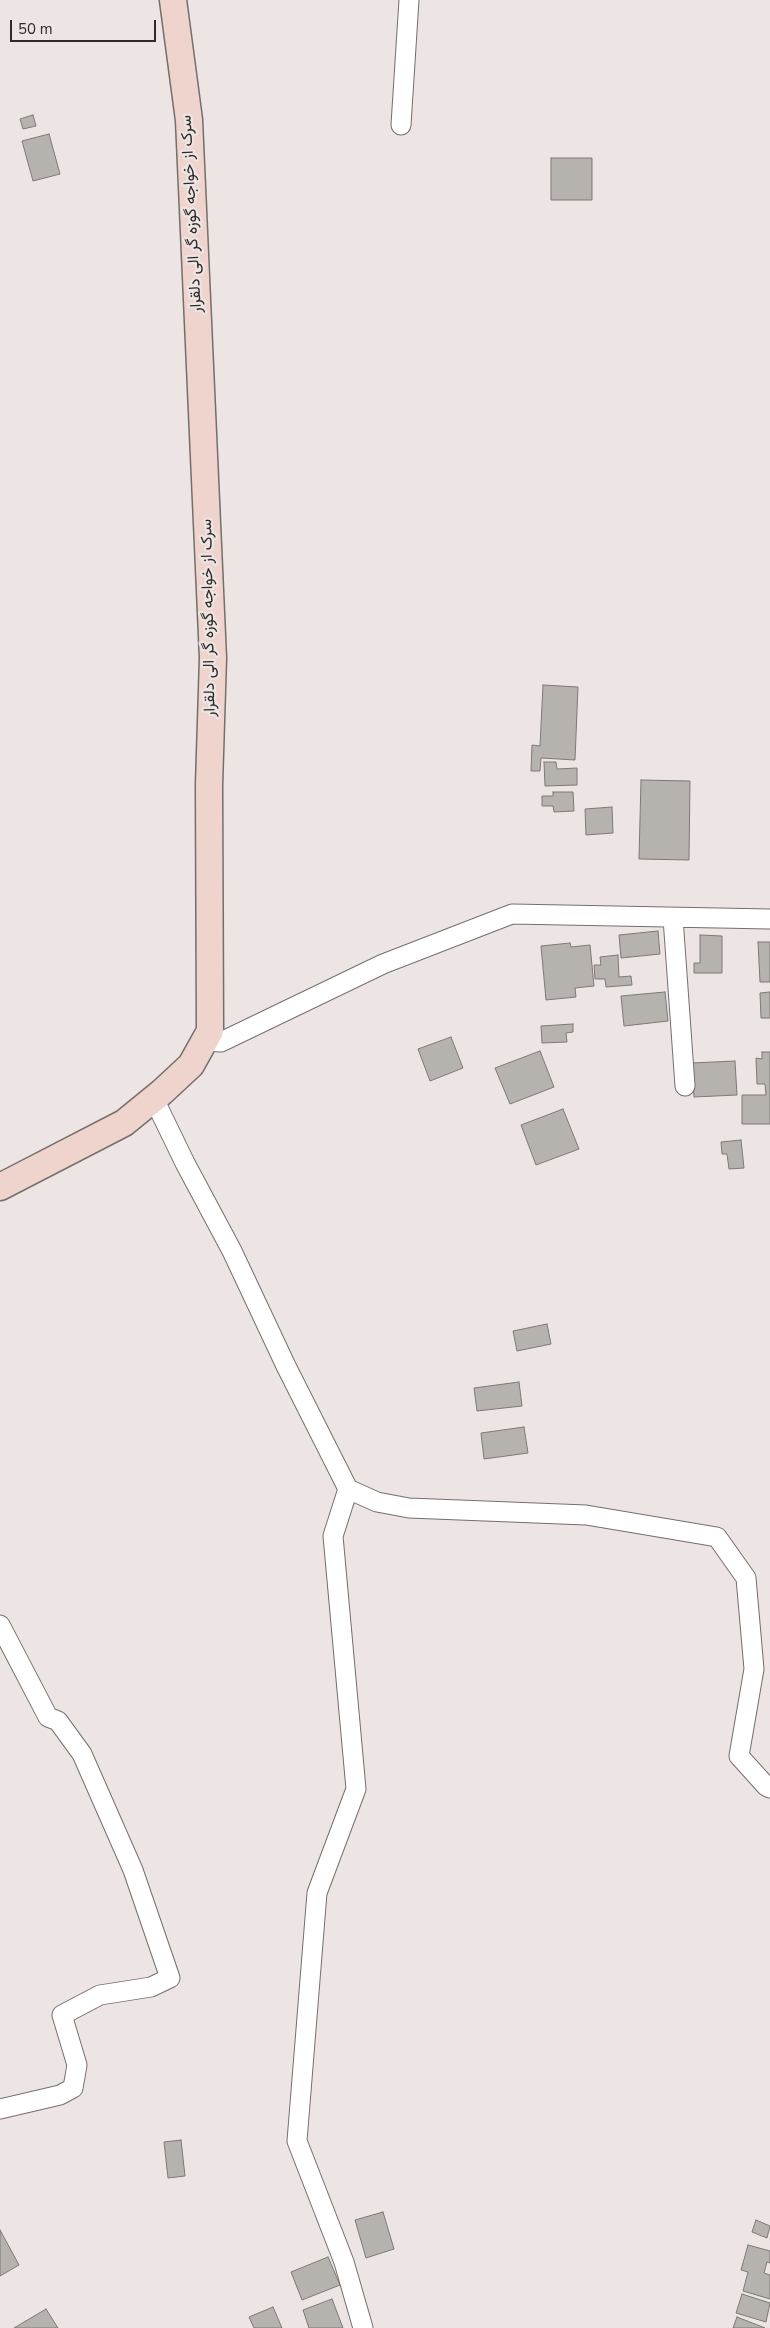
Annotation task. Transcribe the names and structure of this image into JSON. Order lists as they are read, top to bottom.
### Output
{
  "streets": {
    "street": ["سرک از خواجه گوزه گر الی دلقرار"]
  },
  "scale_bar": "50 m"
}
